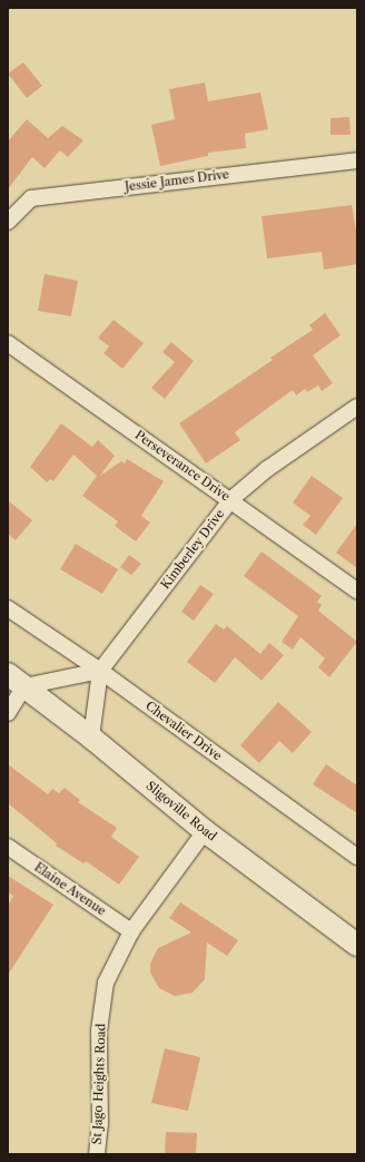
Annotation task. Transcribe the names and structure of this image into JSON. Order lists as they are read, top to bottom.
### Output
{
  "streets": {
    "street": [
      "Jessie James Drive",
      "Perseverance Drive",
      "Kimberley Drive",
      "Chevalier Drive",
      "Sligoville Road",
      "Elaine Avenue",
      "St Jago Heights Road"
    ]
  },
  "crossings": [
    ["Perseverance Drive", "Kimberley Drive"],
    ["Kimberley Drive", "Chevalier Drive"],
    ["Kimberley Drive", "Sligoville Road"],
    ["Sligoville Road", "St Jago Heights Road"],
    ["Elaine Avenue", "St Jago Heights Road"]
  ]
}
